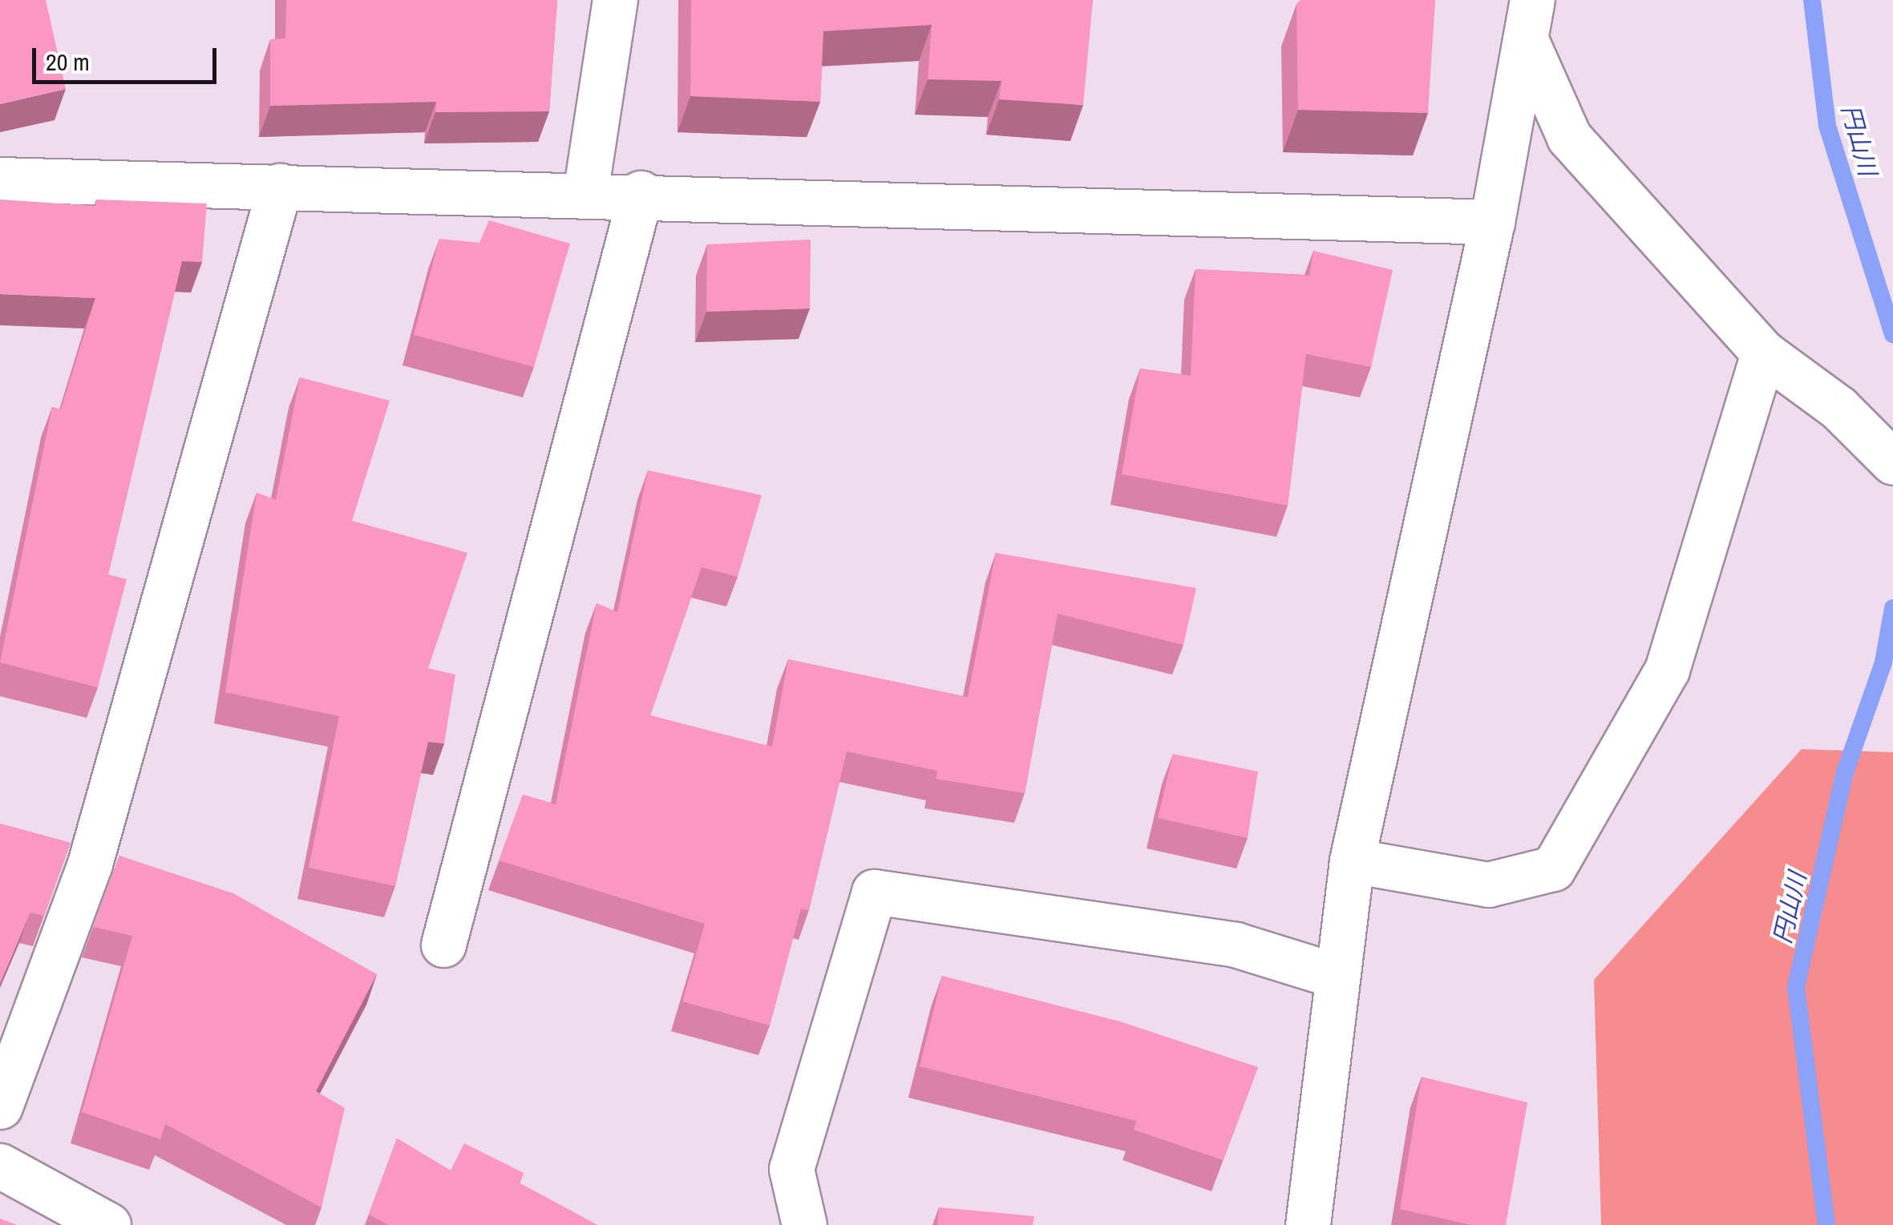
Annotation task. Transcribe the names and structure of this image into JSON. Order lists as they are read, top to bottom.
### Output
{
  "water": ["円山川"],
  "scale_bar": "20 m"
}
